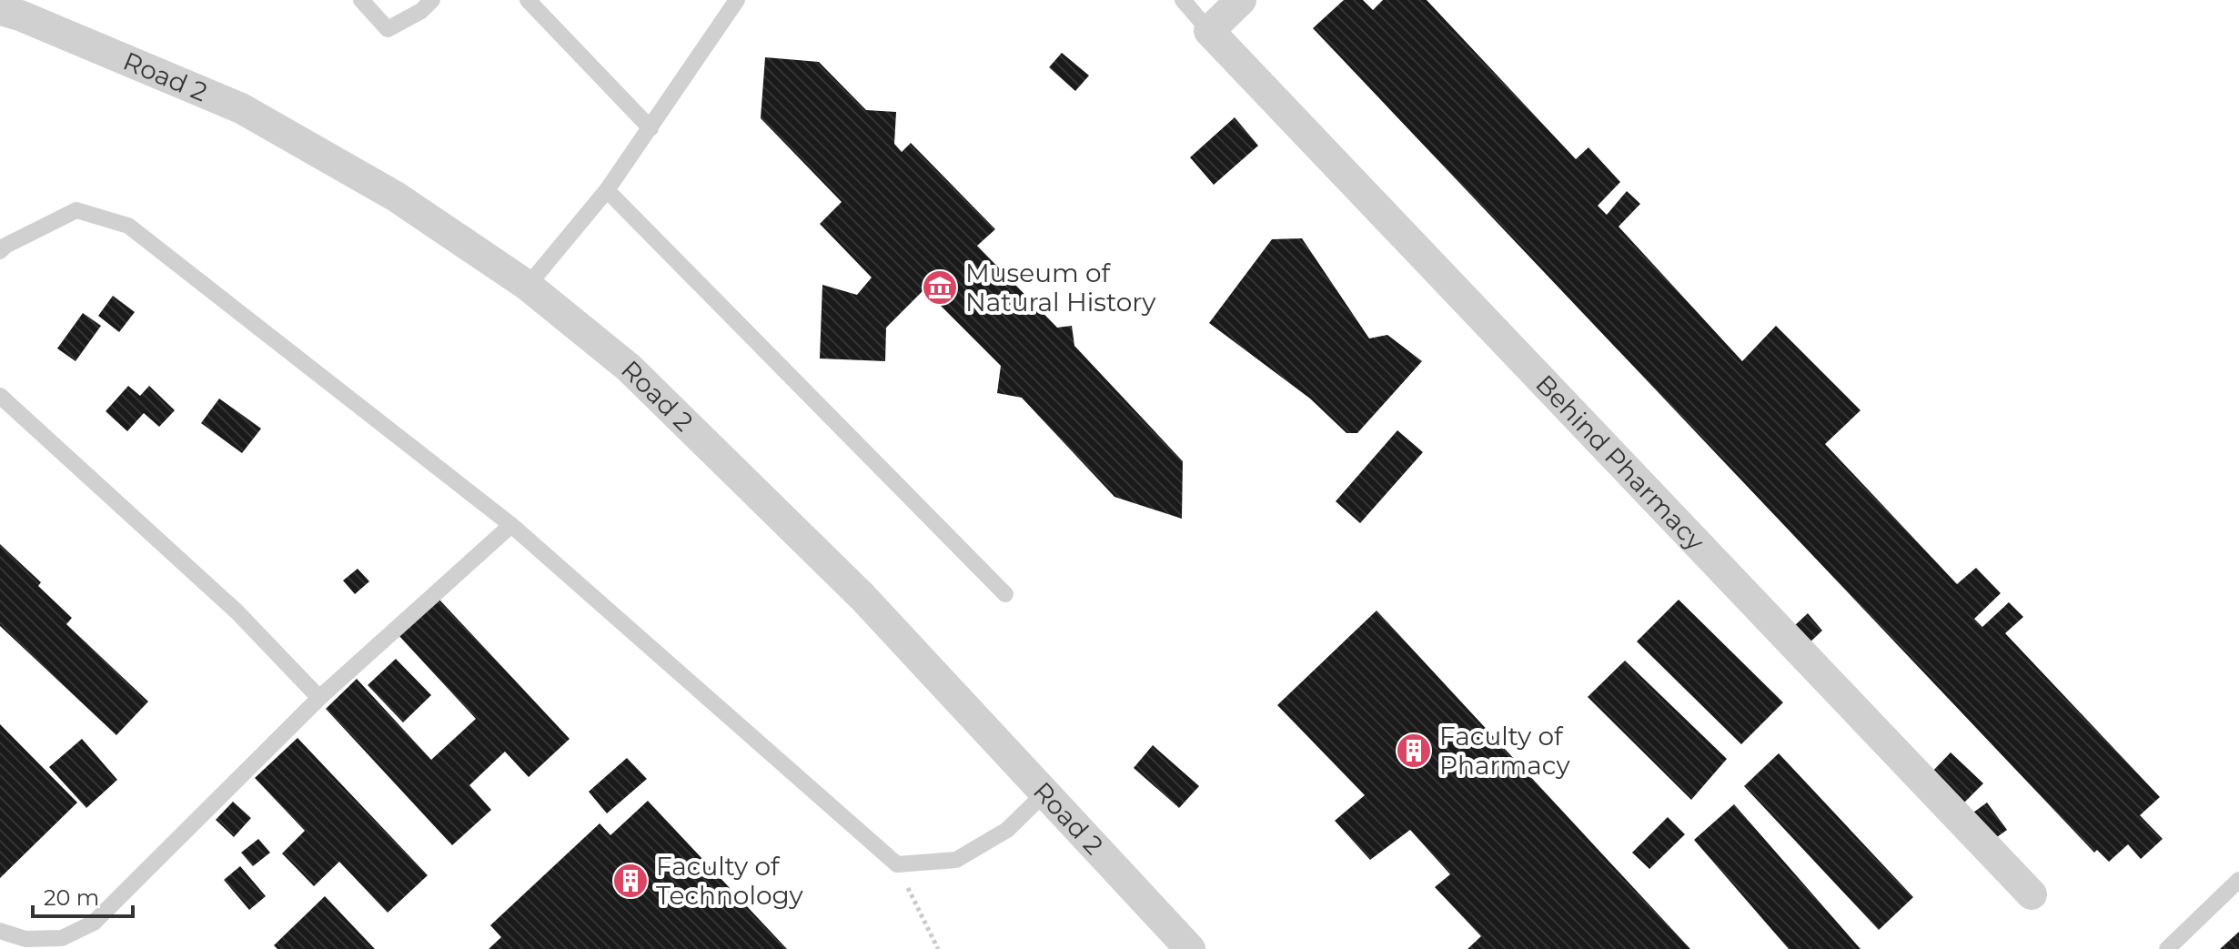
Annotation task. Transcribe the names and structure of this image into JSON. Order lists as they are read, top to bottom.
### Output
{
  "streets": {
    "street": ["Road 2", "Behind Pharmacy"]
  },
  "places": {
    "museum": ["Museum of Natural History"],
    "building": ["Faculty of Pharmacy", "Faculty of Technology"]
  },
  "scale_bar": "20 m"
}
